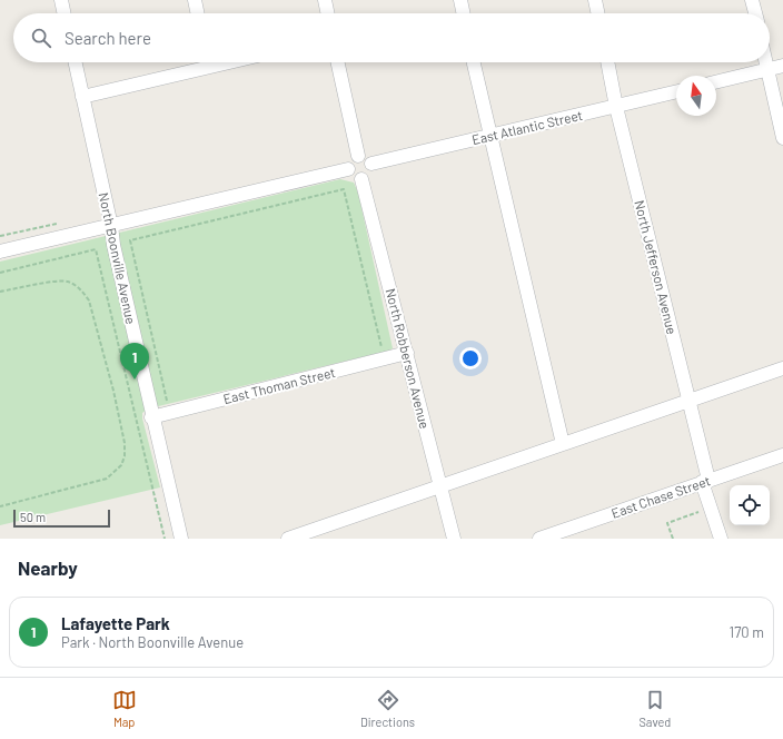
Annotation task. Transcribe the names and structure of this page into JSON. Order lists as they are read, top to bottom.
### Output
{
  "streets": {
    "street": [
      "East Atlantic Street",
      "North Boonville Avenue",
      "North Jefferson Avenue",
      "North Robberson Avenue",
      "East Thoman Street",
      "East Chase Street"
    ]
  },
  "crossings": [
    ["East Atlantic Street", "North Jefferson Avenue"],
    ["East Atlantic Street", "North Robberson Avenue"],
    ["North Boonville Avenue", "East Thoman Street"],
    ["North Jefferson Avenue", "East Chase Street"],
    ["North Robberson Avenue", "East Thoman Street"]
  ],
  "scale_bar": "50 m",
  "north": "top",
  "page": {
    "search": "Search here",
    "pins": "1",
    "scale": "50 m",
    "heading": "Nearby",
    "list": [
      {
        "mark": "1",
        "name": "Lafayette Park",
        "note": "Park · North Boonville Avenue",
        "value": "170 m"
      }
    ],
    "nav": ["Map", "Directions", "Saved"]
  }
}
